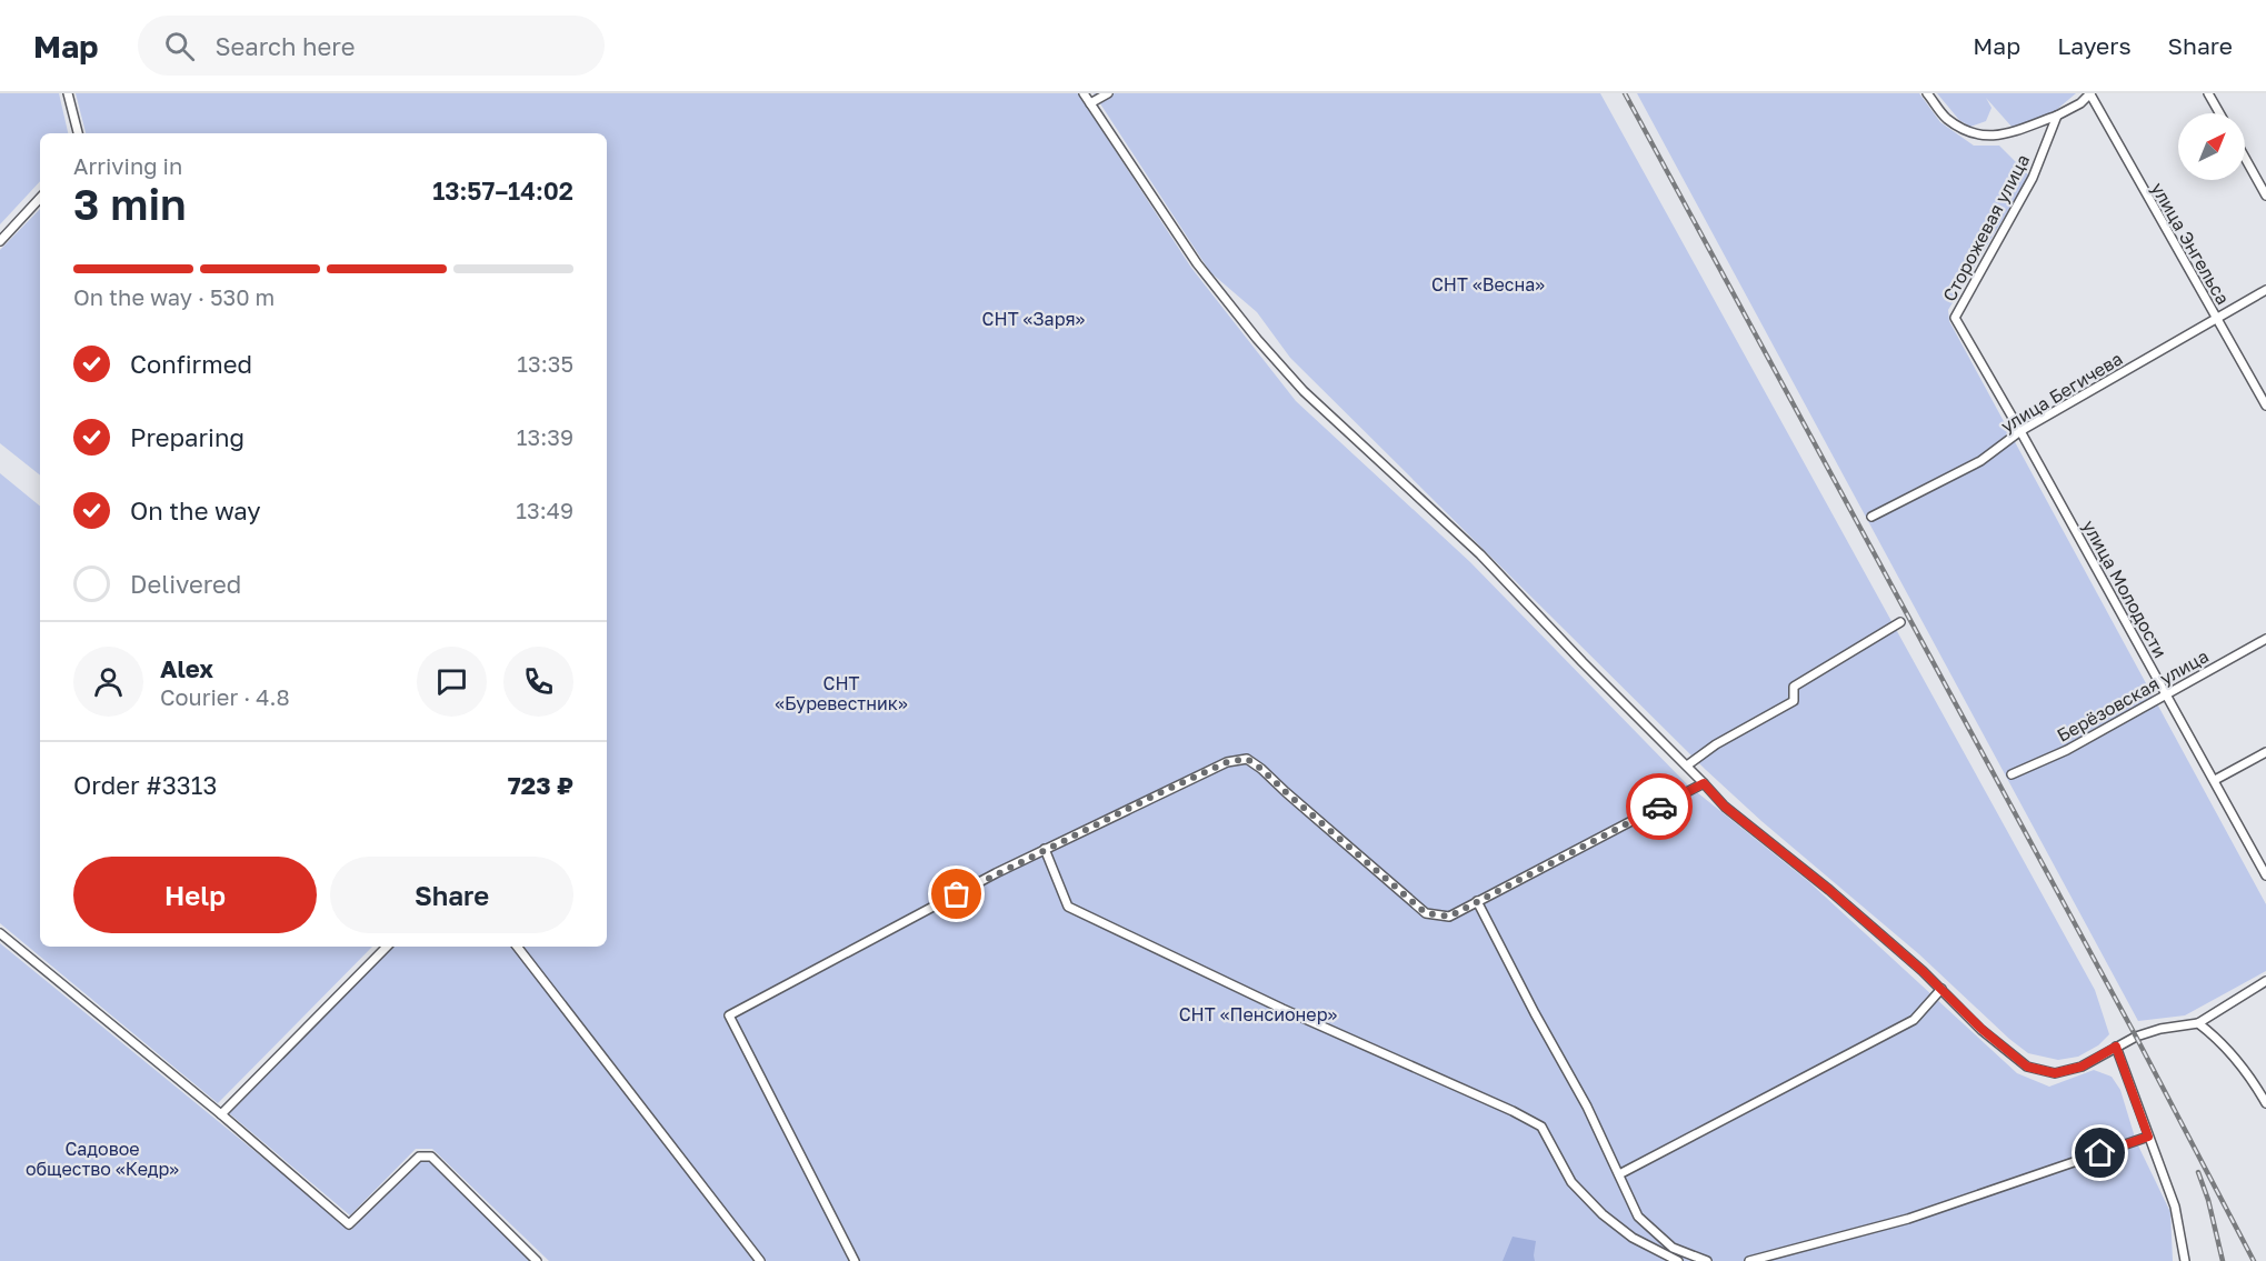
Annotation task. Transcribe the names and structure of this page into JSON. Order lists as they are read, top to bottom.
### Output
{
  "streets": {
    "street": [
      "Сторожевая улица",
      "улица Энгельса",
      "улица Бегичева",
      "улица Молодости",
      "Берёзовская улица"
    ]
  },
  "crossings": [
    ["Сторожевая улица", "улица Молодости"],
    ["улица Энгельса", "улица Бегичева"],
    ["улица Бегичева", "улица Молодости"],
    ["улица Молодости", "Берёзовская улица"]
  ],
  "parks": [
    "СНТ «Весна»",
    "СНТ «Заря»",
    "СНТ «Буревестник»",
    "СНТ «Пенсионер»",
    "Садовое общество «Кедр»"
  ],
  "north": "top right",
  "page": {
    "header": "Map",
    "search": "Search here",
    "nav": ["Map", "Layers", "Share"],
    "heading": ["3 min", "Arriving in", "13:57–14:02"],
    "panel": [
      "Alex",
      "Courier · 4.8",
      "Order #3313",
      "723 ₽"
    ],
    "bar": "On the way · 530 m",
    "list": [
      ["Confirmed", "13:35"],
      ["Preparing", "13:39"],
      ["On the way", "13:49"],
      "Delivered"
    ],
    "buttons": ["Help", "Share"]
  }
}
